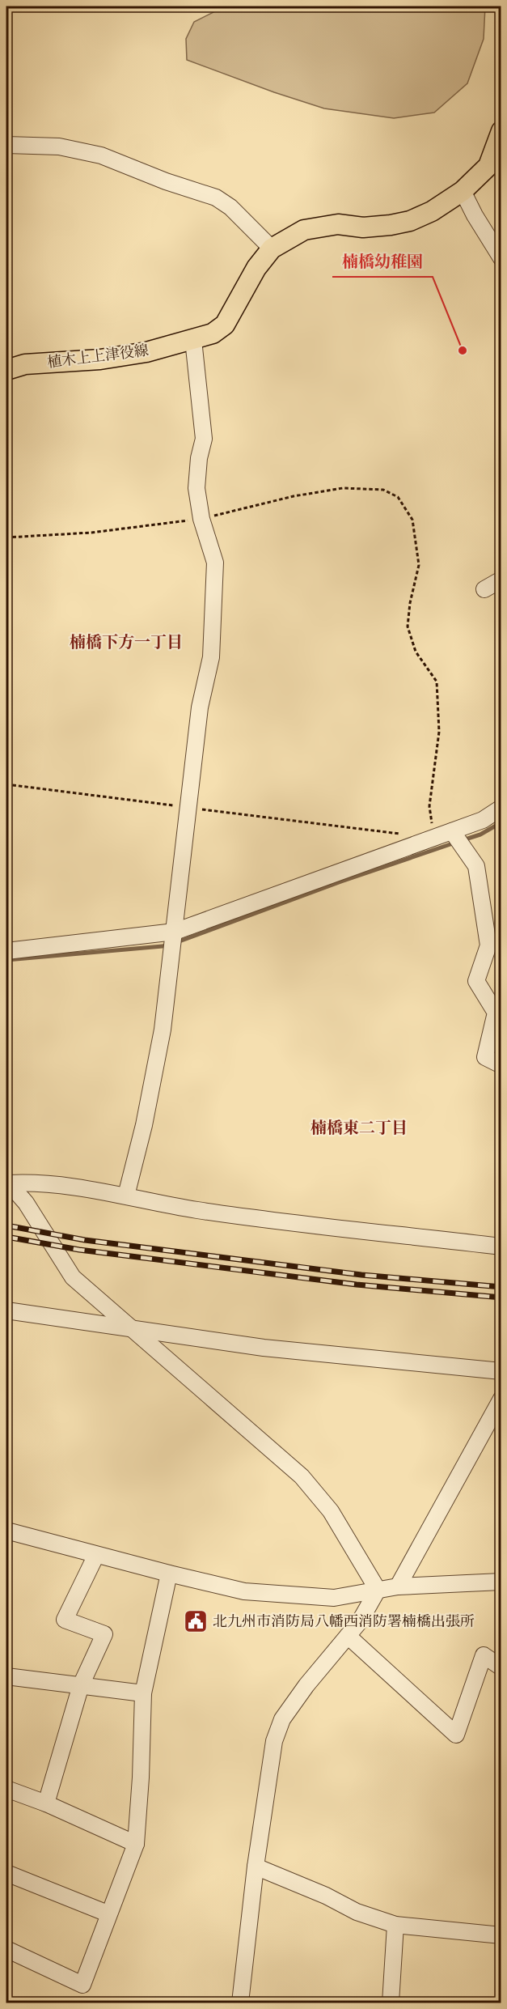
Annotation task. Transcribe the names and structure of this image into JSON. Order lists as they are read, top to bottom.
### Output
{
  "streets": {
    "main road": ["植木上上津役線"]
  },
  "districts": ["楠橋下方一丁目", "楠橋東二丁目"],
  "places": {
    "other": ["楠橋幼稚園"],
    "public building": ["北九州市消防局八幡西消防署楠橋出張所"]
  }
}
